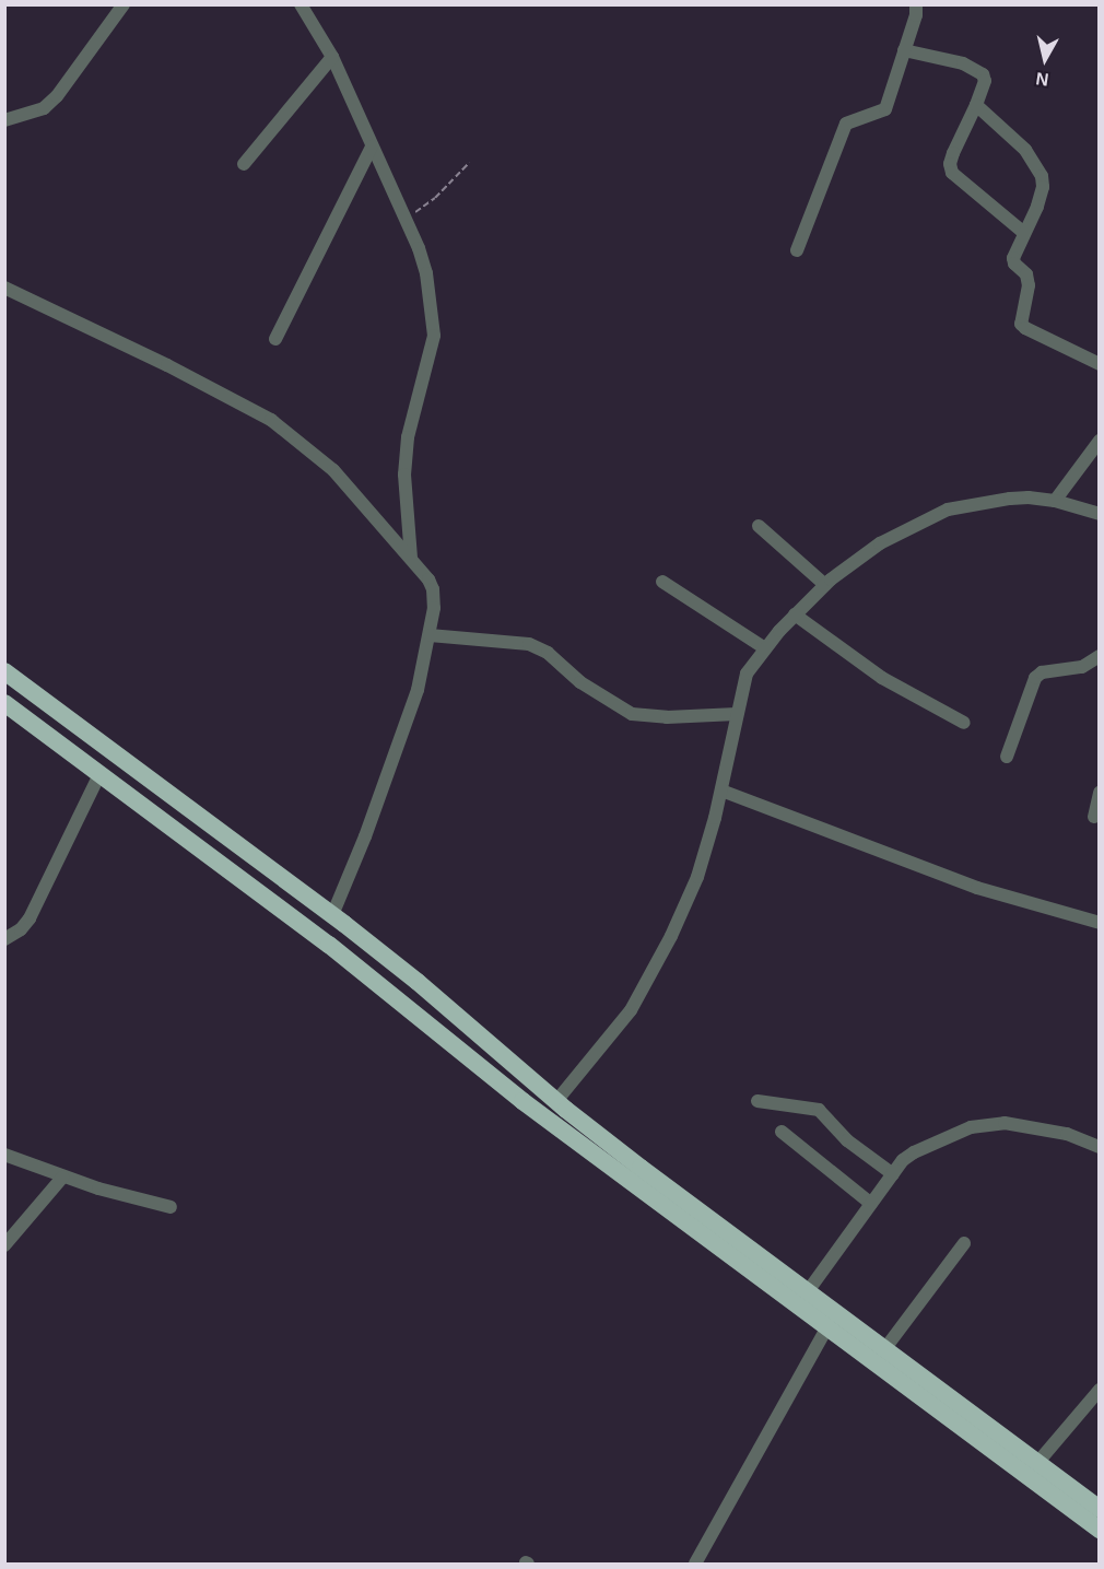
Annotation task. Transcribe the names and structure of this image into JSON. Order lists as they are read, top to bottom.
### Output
{
  "north": "bottom"
}
